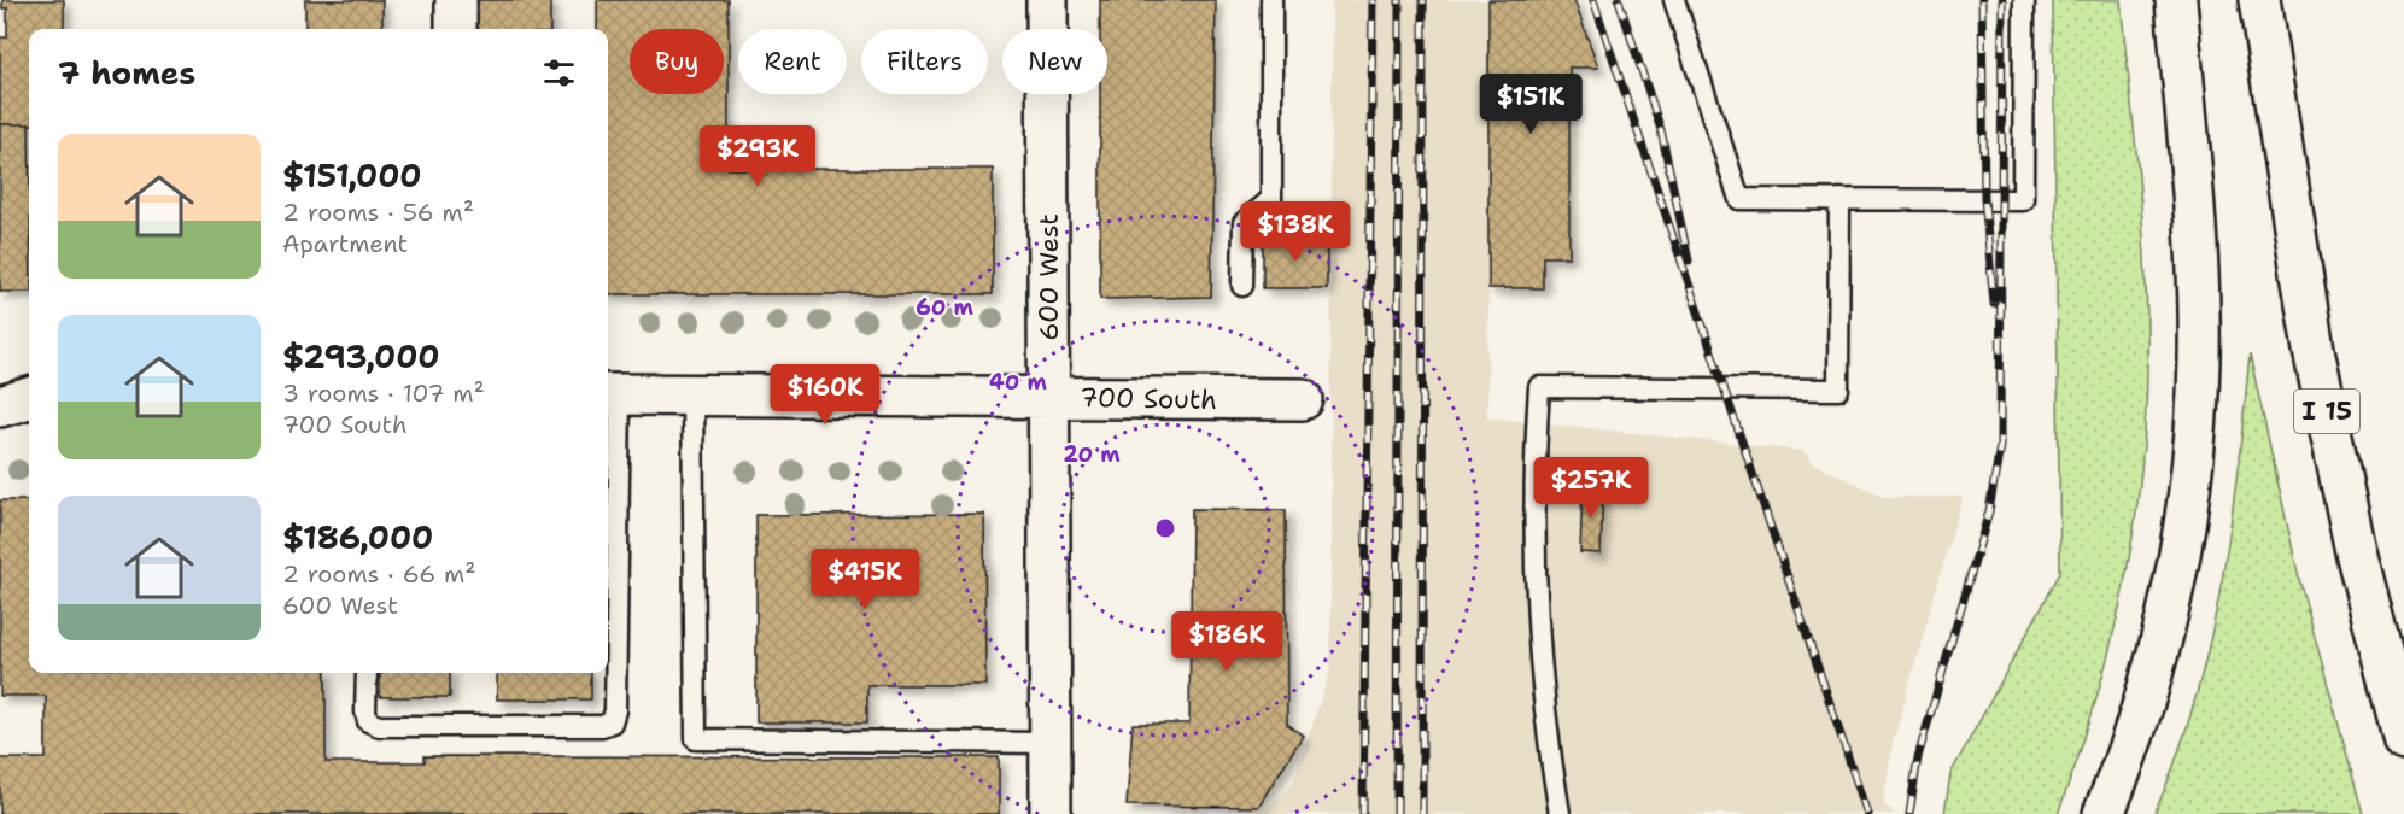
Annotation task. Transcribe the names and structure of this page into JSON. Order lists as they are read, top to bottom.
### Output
{
  "streets": {
    "main road": ["600 West", "700 South", "I 15"]
  },
  "crossings": [
    ["600 West", "700 South"]
  ],
  "page": {
    "chip": [
      "Buy",
      "Rent",
      "Filters",
      "New"
    ],
    "heading": "7 homes",
    "price": [
      "$151K",
      "$293K",
      "$138K",
      "$160K",
      "$257K",
      "$415K",
      "$186K"
    ],
    "list": [
      {
        "name": "$151,000",
        "note": "2 rooms · 56 m² · Apartment"
      },
      {
        "name": "$293,000",
        "note": "3 rooms · 107 m² · 700 South"
      },
      {
        "name": "$186,000",
        "note": "2 rooms · 66 m² · 600 West"
      }
    ]
  },
  "rings": ["60 m", "40 m", "20 m"]
}
